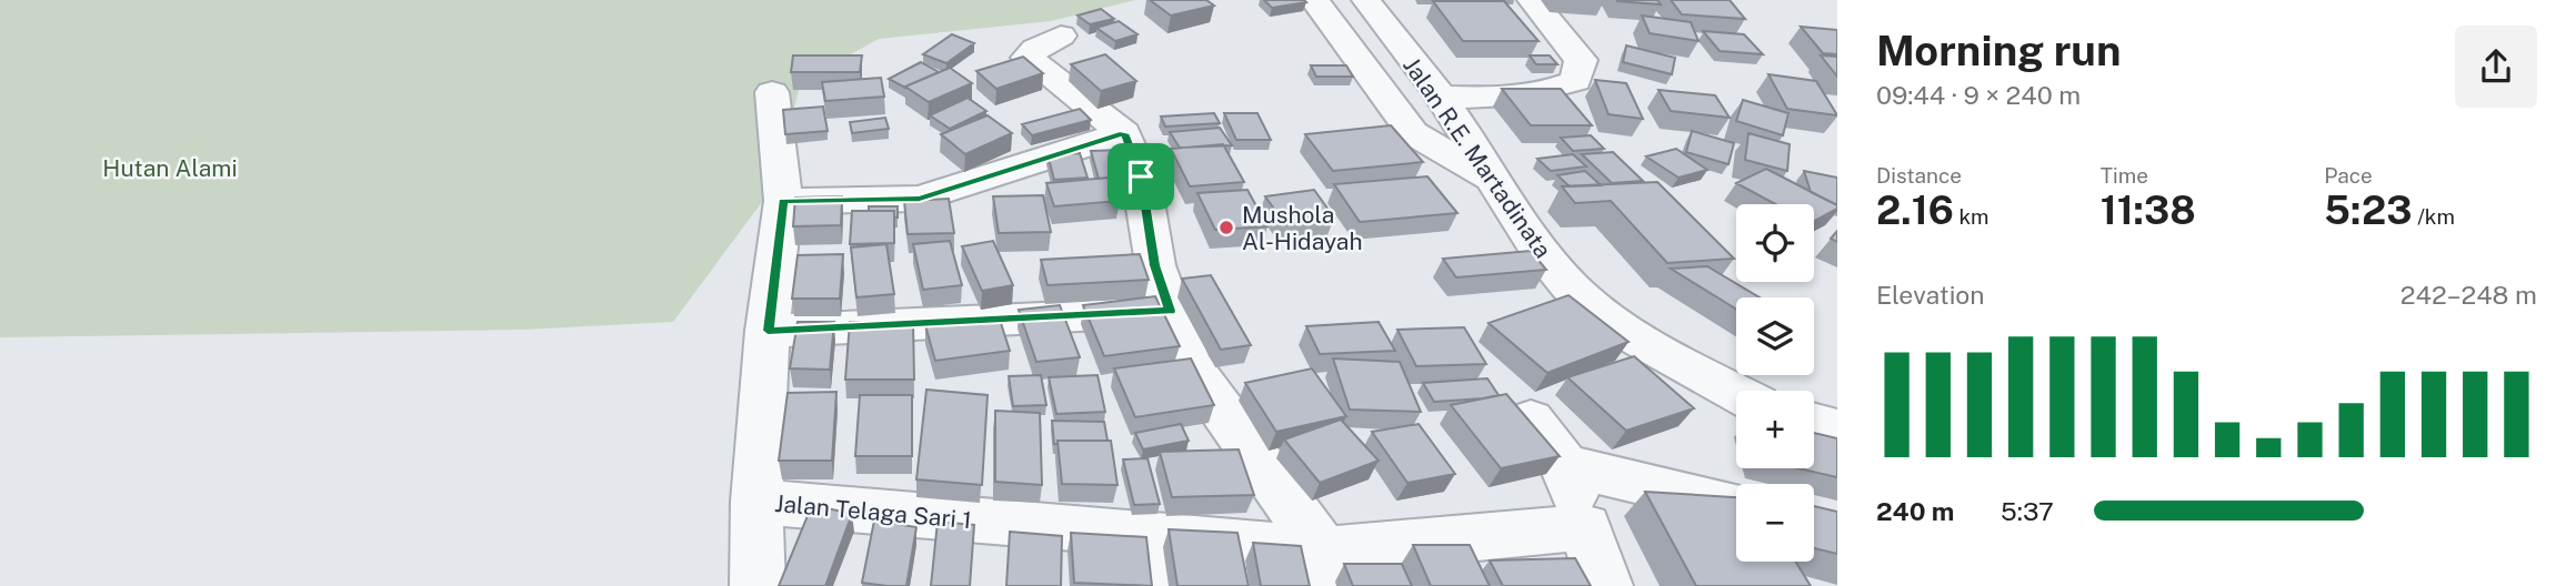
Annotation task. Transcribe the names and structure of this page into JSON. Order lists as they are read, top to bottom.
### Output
{
  "streets": {
    "street": ["Jalan R.E. Martadinata", "Jalan Telaga Sari 1"]
  },
  "parks": ["Hutan Alami"],
  "places": ["Mushola Al-Hidayah"],
  "page": {
    "heading": ["Morning run", "09:44 · 9 × 240 m"],
    "stats": [
      ["Distance", "2.16 km"],
      ["Time", "11:38"],
      ["Pace", "5:23 /km"]
    ],
    "map_buttons": ["+", "−"],
    "chart": ["Elevation", "242–248 m"],
    "list": [
      {
        "name": "240 m",
        "note": "5:37"
      }
    ]
  }
}
